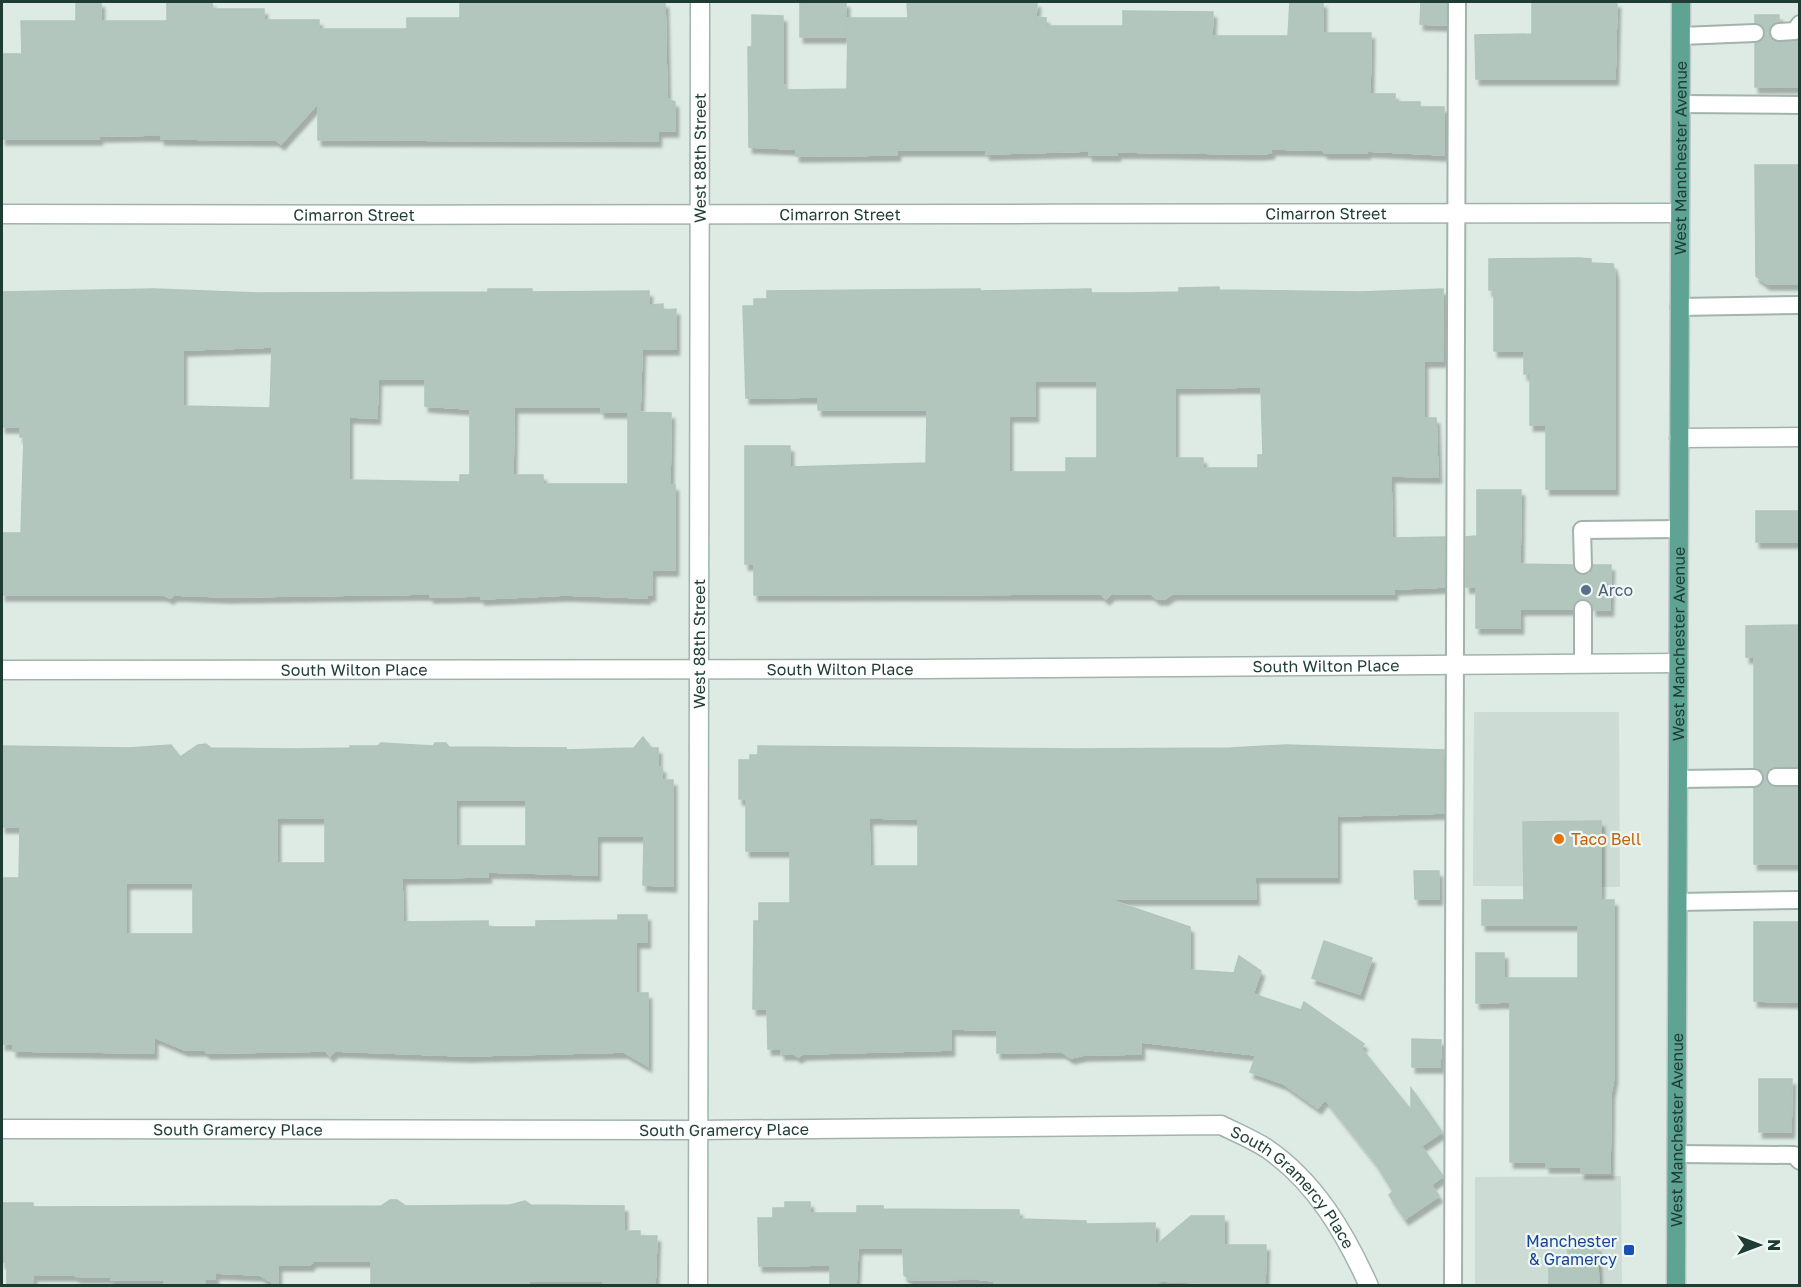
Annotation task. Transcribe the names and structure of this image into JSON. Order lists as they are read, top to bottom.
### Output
{
  "streets": {
    "main road": ["West Manchester Avenue"],
    "street": [
      "West 88th Street",
      "Cimarron Street",
      "South Wilton Place",
      "South Gramercy Place"
    ]
  },
  "crossings": [
    ["West 88th Street", "Cimarron Street"],
    ["West 88th Street", "South Wilton Place"],
    ["West 88th Street", "South Gramercy Place"],
    ["West Manchester Avenue", "Cimarron Street"],
    ["West Manchester Avenue", "South Wilton Place"]
  ],
  "places": {
    "other": ["Arco", "Taco Bell"],
    "transit": ["Manchester & Gramercy"]
  },
  "north": "right"
}
